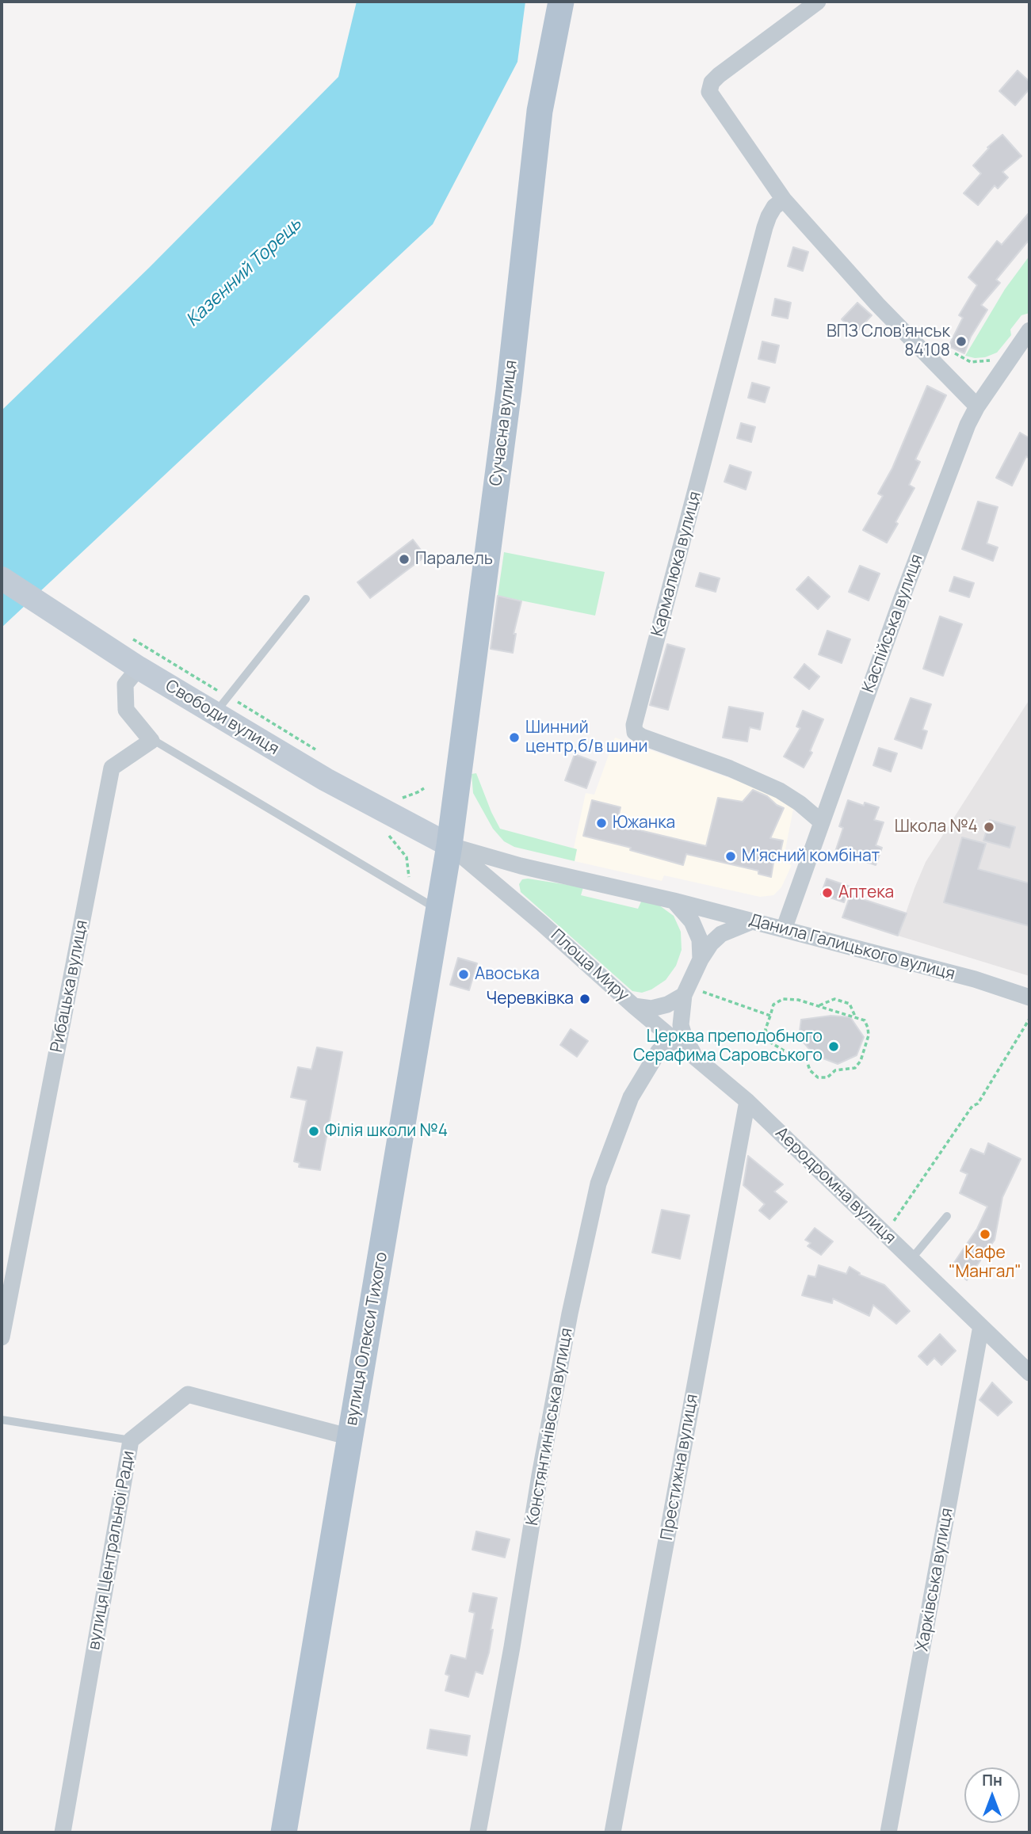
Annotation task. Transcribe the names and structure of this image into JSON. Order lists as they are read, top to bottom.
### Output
{
  "streets": {
    "main road": ["Сучасна вулиця", "Свободи вулиця", "вулиця Олекси Тихого"],
    "street": [
      "Кармалюка вулиця",
      "Каспійська вулиця",
      "Данила Галицького вулиця",
      "Площа Миру",
      "Рибацька вулиця",
      "Аеродромна вулиця",
      "Констянтинівська вулиця",
      "Престижна вулиця",
      "вулиця Центральної Ради",
      "Харківська вулиця"
    ]
  },
  "crossings": [
    ["Сучасна вулиця", "Свободи вулиця"],
    ["Сучасна вулиця", "Площа Миру"],
    ["Сучасна вулиця", "вулиця Олекси Тихого"],
    ["Кармалюка вулиця", "Каспійська вулиця"],
    ["Каспійська вулиця", "Данила Галицького вулиця"],
    ["Свободи вулиця", "Площа Миру"],
    ["Свободи вулиця", "вулиця Олекси Тихого"],
    ["Площа Миру", "Аеродромна вулиця"],
    ["Площа Миру", "вулиця Олекси Тихого"],
    ["Аеродромна вулиця", "Констянтинівська вулиця"],
    ["Аеродромна вулиця", "Престижна вулиця"],
    ["Аеродромна вулиця", "Харківська вулиця"],
    ["вулиця Олекси Тихого", "вулиця Центральної Ради"]
  ],
  "water": ["Казенний Торець"],
  "places": [
    "ВПЗ Слов'янськ 84108",
    "Паралель",
    "Шинний центр,б/в шини",
    "Южанка",
    "Школа №4",
    "М'ясний комбінат",
    "Аптека",
    "Авоська",
    "Черевківка",
    "Церква преподобного Серафима Саровського",
    "Філія школи №4",
    "Кафе \"Мангал\""
  ],
  "north": "top"
}
